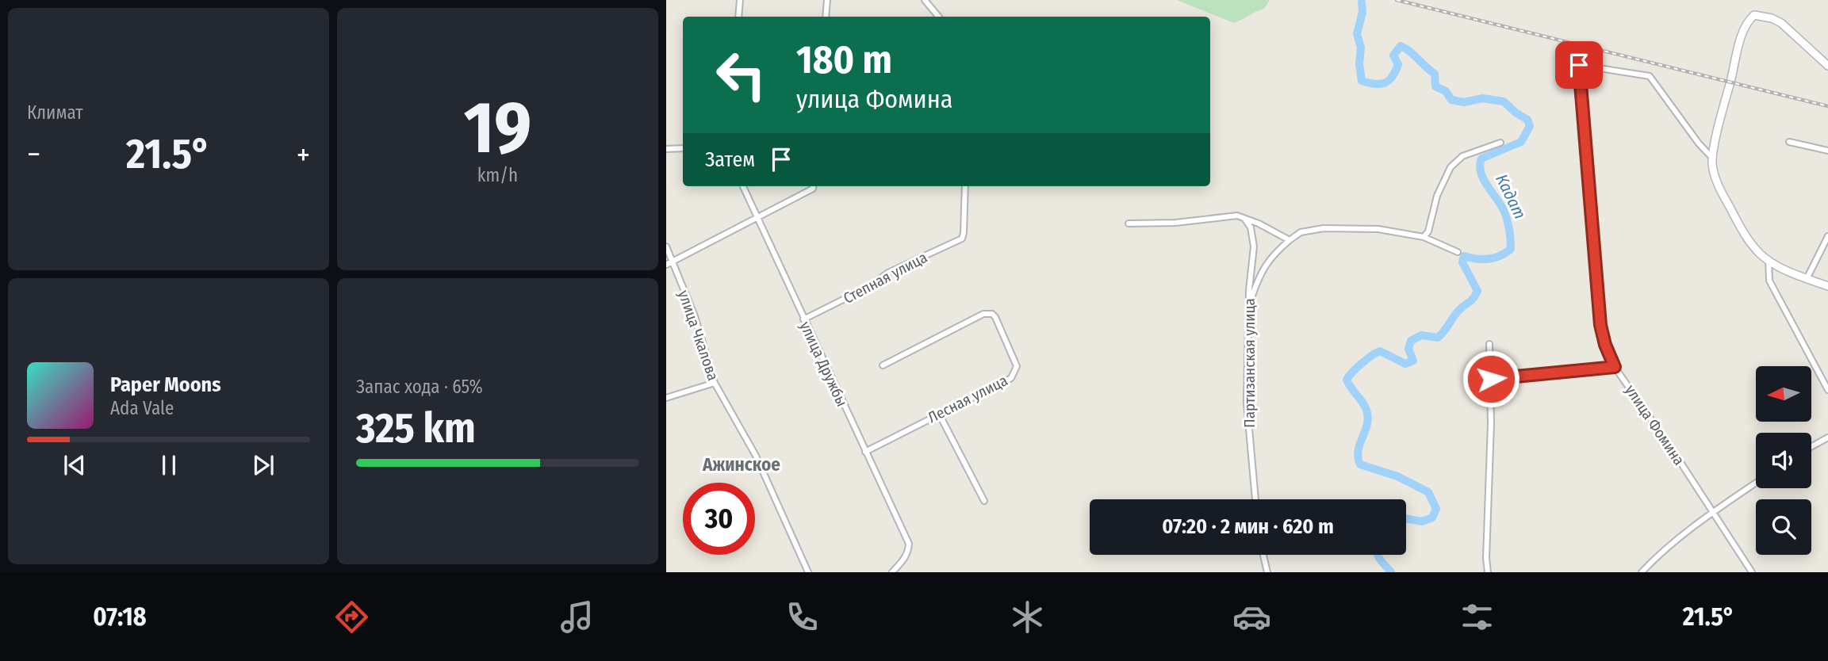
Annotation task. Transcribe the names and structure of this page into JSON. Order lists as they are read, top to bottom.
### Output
{
  "streets": {
    "street": [
      "Степная улица",
      "улица Чкалова",
      "Партизанская улица",
      "улица Дружбы",
      "Лесная улица",
      "улица Фомина"
    ]
  },
  "crossings": [
    ["Степная улица", "улица Дружбы"],
    ["улица Дружбы", "Лесная улица"]
  ],
  "districts": ["Ажинское"],
  "water": ["Кадат"],
  "north": "left",
  "page": {
    "tile": [
      "Климат",
      ["19", "km/h"],
      ["Запас хода · 65%", "325 km"]
    ],
    "turn": ["180 m", "улица Фомина"],
    "heat": ["−", "21.5°", "+"],
    "then": "Затем",
    "song": ["Paper Moons", "Ada Vale"],
    "limit": "30",
    "trip": "07:20 · 2 мин · 620 m",
    "tabs": ["07:18", "21.5°"]
  }
}
